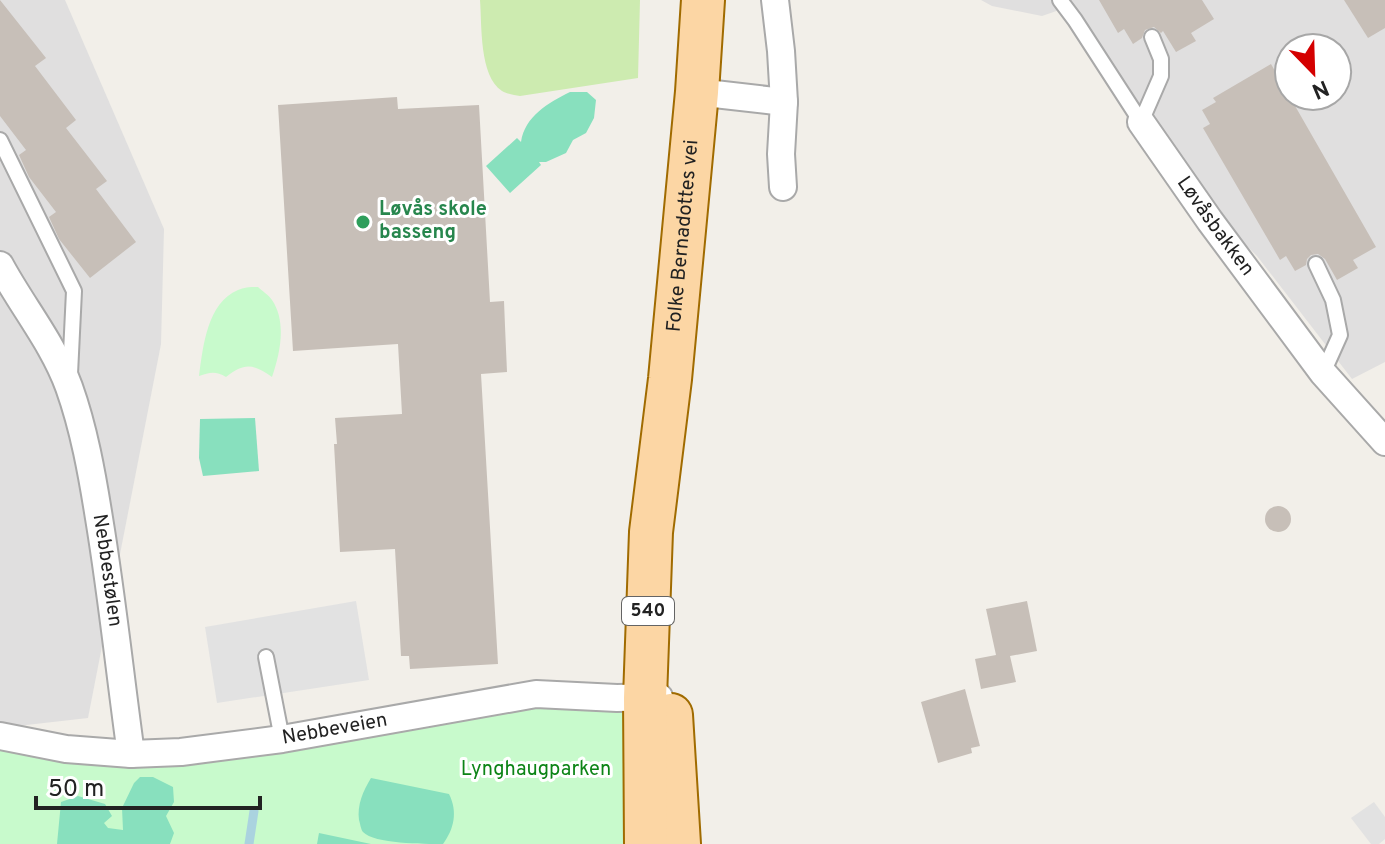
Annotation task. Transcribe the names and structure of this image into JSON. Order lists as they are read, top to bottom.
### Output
{
  "streets": {
    "main road": ["Folke Bernadottes vei", "540"],
    "street": ["Løvåsbakken", "Nebbestølen", "Nebbeveien"]
  },
  "crossings": [
    ["Folke Bernadottes vei", "Nebbeveien"],
    ["Nebbestølen", "Nebbeveien"]
  ],
  "parks": ["Lynghaugparken"],
  "places": ["Løvås skole basseng"],
  "scale_bar": "50 m",
  "north": "bottom right"
}
